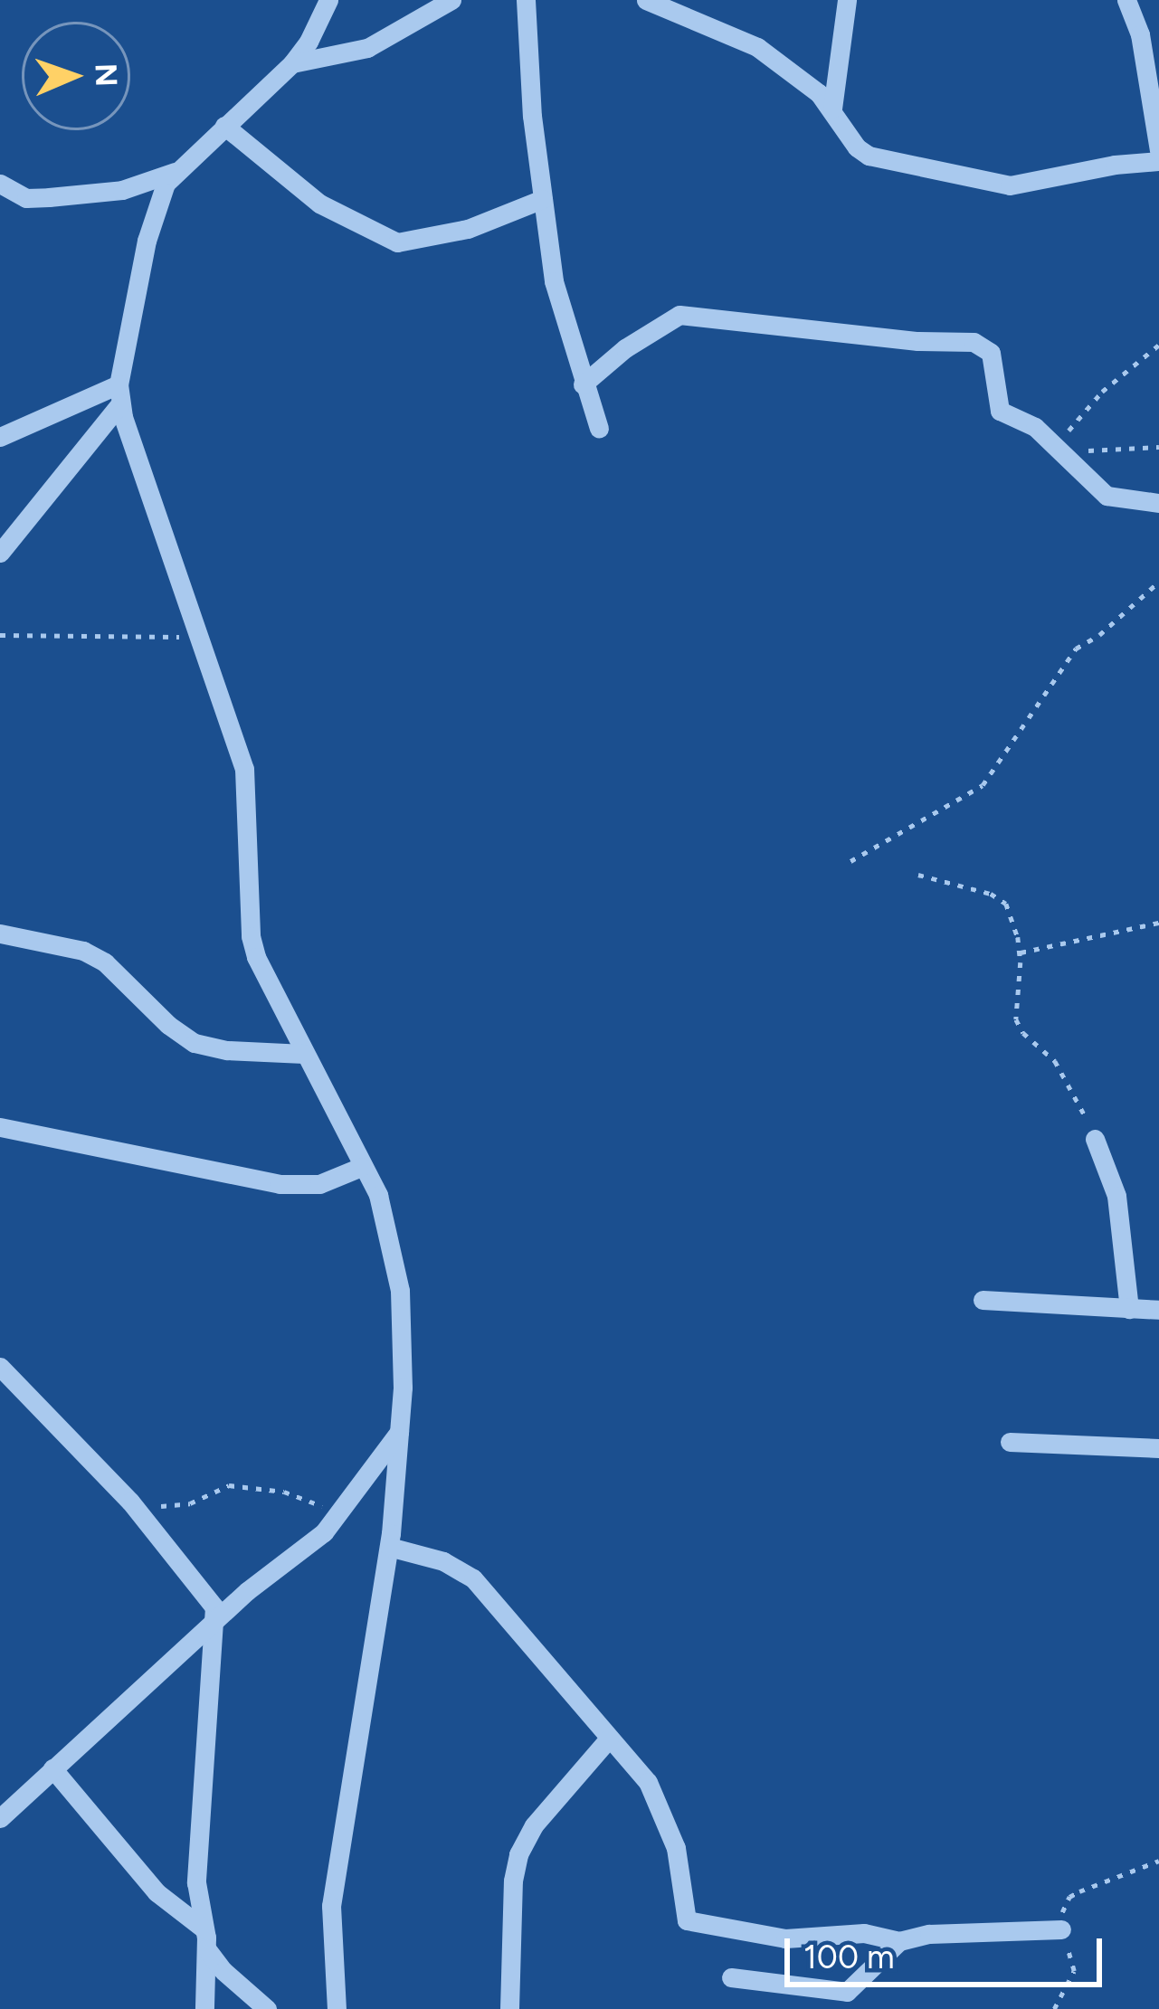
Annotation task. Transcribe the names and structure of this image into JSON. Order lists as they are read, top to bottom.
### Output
{
  "scale_bar": "100 m",
  "north": "right"
}
